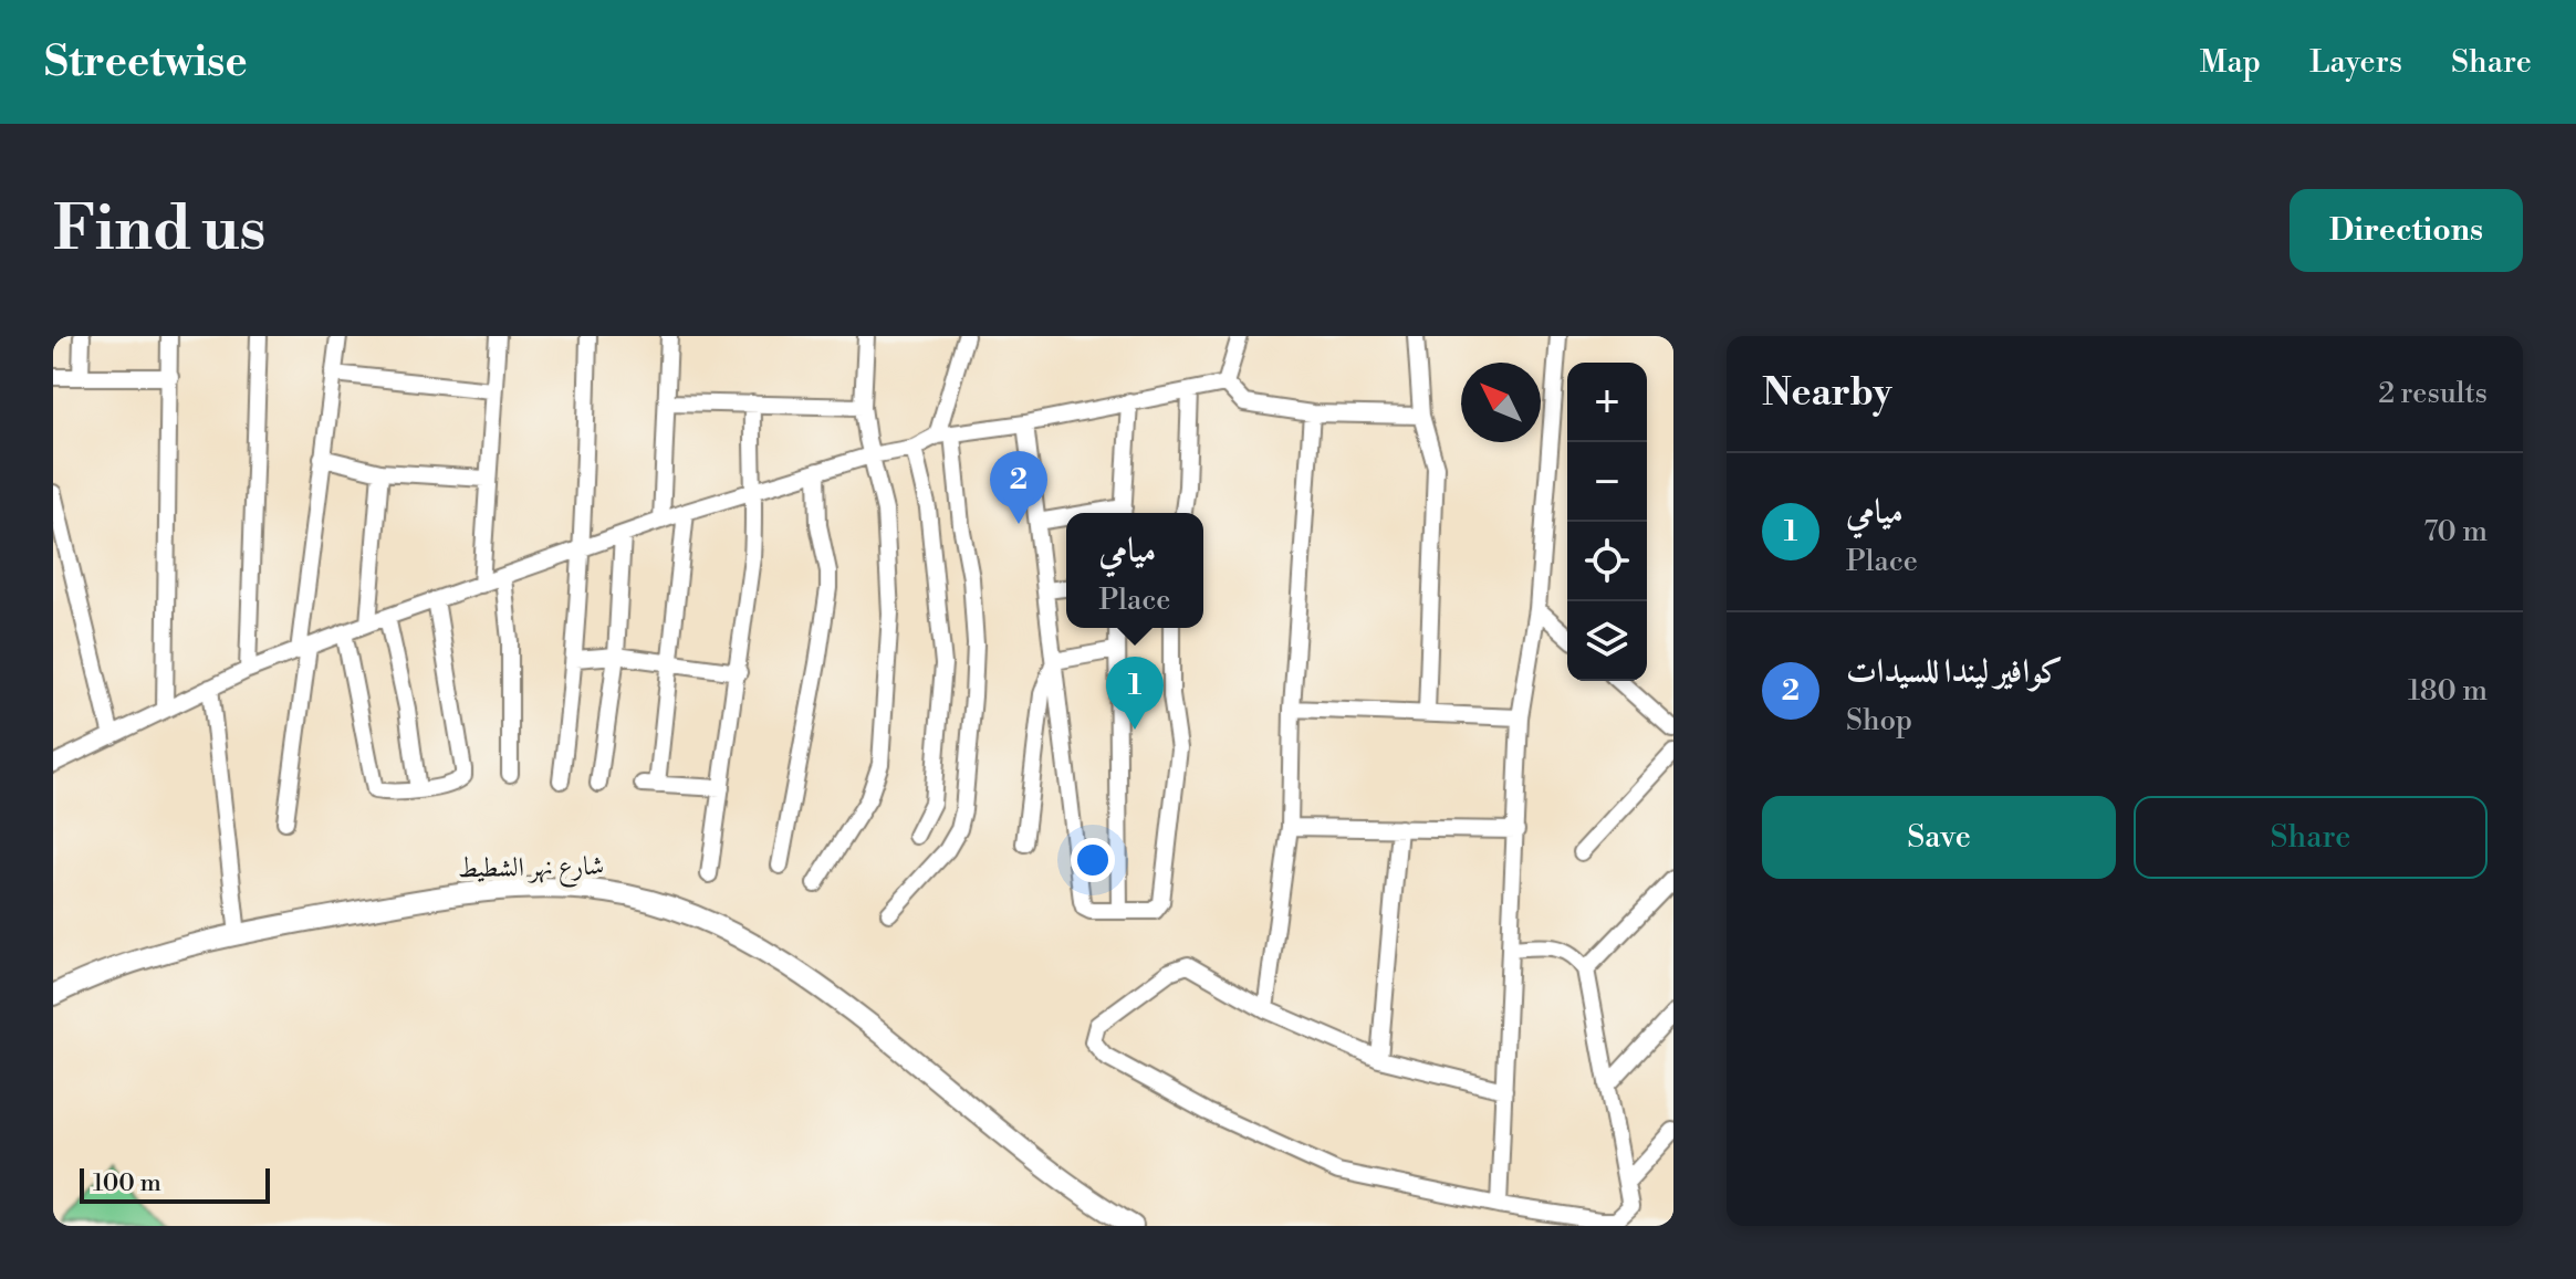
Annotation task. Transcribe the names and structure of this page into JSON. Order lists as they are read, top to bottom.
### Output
{
  "streets": {
    "main road": ["شارع نهر الشطيط"]
  },
  "scale_bar": "100 m",
  "north": "top left",
  "page": {
    "header": "Streetwise",
    "nav": ["Map", "Layers", "Share"],
    "buttons": [
      "Directions",
      ["Save", "Share"]
    ],
    "title": "Find us",
    "heading": ["Nearby", "2 results"],
    "map_buttons": ["+", "−"],
    "pins": ["2", "1"],
    "list": [
      {
        "mark": "1",
        "name": "ميامي",
        "note": "Place",
        "value": "70 m"
      },
      {
        "mark": "2",
        "name": "كوافير ليندا للسيدات",
        "note": "Shop",
        "value": "180 m"
      }
    ],
    "popup": ["ميامي", "Place"],
    "scale": "100 m"
  }
}
